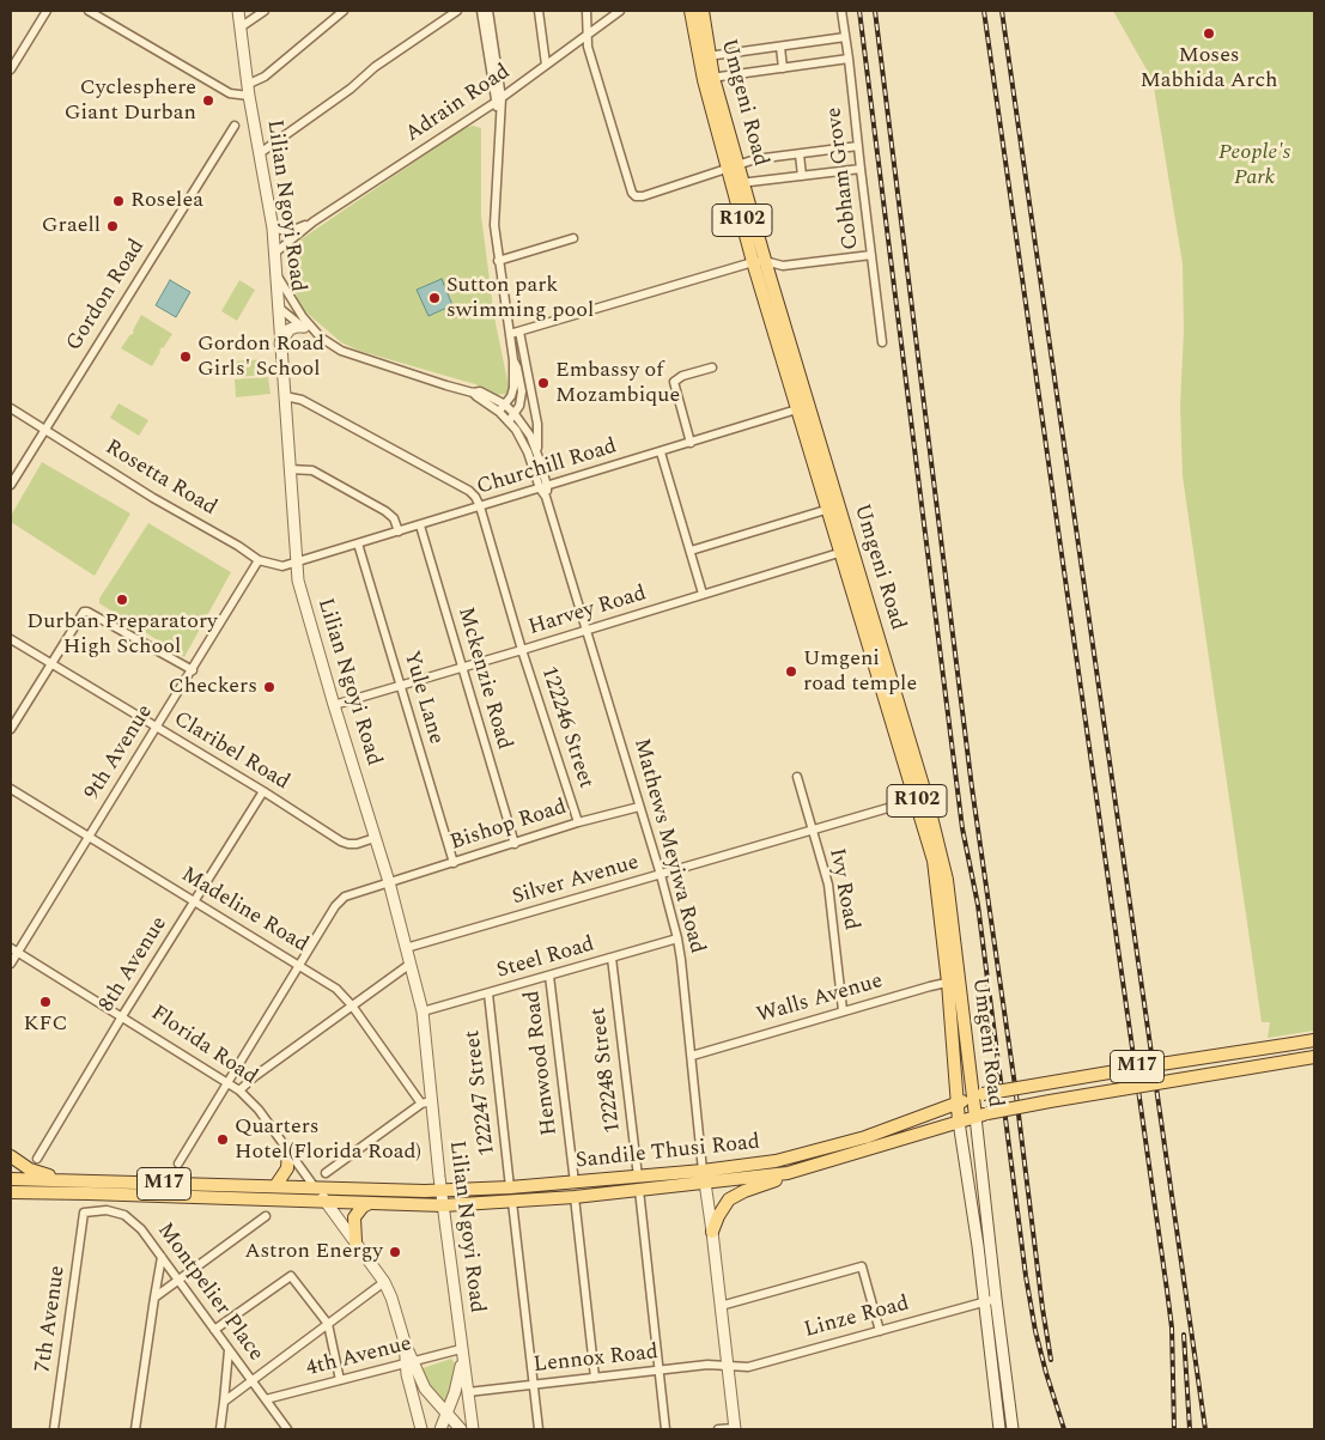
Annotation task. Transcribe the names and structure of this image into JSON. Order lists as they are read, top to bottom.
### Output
{
  "streets": {
    "main road": [
      "Umgeni Road",
      "R102",
      "M17",
      "Sandile Thusi Road"
    ],
    "street": [
      "Adrain Road",
      "Cobham Grove",
      "Lilian Ngoyi Road",
      "Gordon Road",
      "Churchill Road",
      "Rosetta Road",
      "Harvey Road",
      "Mckenzie Road",
      "Yule Lane",
      "122246 Street",
      "Claribel Road",
      "9th Avenue",
      "Bishop Road",
      "Mathews Meyiwa Road",
      "Silver Avenue",
      "Ivy Road",
      "Madeline Road",
      "Steel Road",
      "8th Avenue",
      "Walls Avenue",
      "Florida Road",
      "Henwood Road",
      "122248 Street",
      "122247 Street",
      "Montpelier Place",
      "Linze Road",
      "7th Avenue",
      "4th Avenue",
      "Lennox Road"
    ]
  },
  "crossings": [
    ["Umgeni Road", "Churchill Road"],
    ["Umgeni Road", "Harvey Road"],
    ["Umgeni Road", "Silver Avenue"],
    ["Umgeni Road", "Walls Avenue"],
    ["Umgeni Road", "Sandile Thusi Road"],
    ["Umgeni Road", "Linze Road"],
    ["Adrain Road", "Lilian Ngoyi Road"],
    ["Lilian Ngoyi Road", "Churchill Road"],
    ["Lilian Ngoyi Road", "Rosetta Road"],
    ["Lilian Ngoyi Road", "Harvey Road"],
    ["Lilian Ngoyi Road", "Claribel Road"],
    ["Lilian Ngoyi Road", "Bishop Road"],
    ["Lilian Ngoyi Road", "Silver Avenue"],
    ["Lilian Ngoyi Road", "Madeline Road"],
    ["Lilian Ngoyi Road", "Steel Road"],
    ["Lilian Ngoyi Road", "Florida Road"],
    ["Lilian Ngoyi Road", "Sandile Thusi Road"],
    ["Lilian Ngoyi Road", "4th Avenue"],
    ["Lilian Ngoyi Road", "Lennox Road"],
    ["Gordon Road", "Rosetta Road"],
    ["Churchill Road", "Rosetta Road"],
    ["Churchill Road", "Mckenzie Road"],
    ["Churchill Road", "Yule Lane"],
    ["Churchill Road", "122246 Street"],
    ["Churchill Road", "Mathews Meyiwa Road"],
    ["Rosetta Road", "9th Avenue"],
    ["Harvey Road", "Mckenzie Road"],
    ["Harvey Road", "Yule Lane"],
    ["Harvey Road", "122246 Street"],
    ["Harvey Road", "Mathews Meyiwa Road"],
    ["Mckenzie Road", "Bishop Road"],
    ["Yule Lane", "Bishop Road"],
    ["122246 Street", "Bishop Road"],
    ["Claribel Road", "9th Avenue"],
    ["Claribel Road", "8th Avenue"],
    ["9th Avenue", "Madeline Road"],
    ["9th Avenue", "Florida Road"],
    ["Bishop Road", "Mathews Meyiwa Road"],
    ["Mathews Meyiwa Road", "Silver Avenue"],
    ["Mathews Meyiwa Road", "Steel Road"],
    ["Mathews Meyiwa Road", "Walls Avenue"],
    ["Mathews Meyiwa Road", "Sandile Thusi Road"],
    ["Mathews Meyiwa Road", "Linze Road"],
    ["Mathews Meyiwa Road", "Lennox Road"],
    ["Silver Avenue", "Ivy Road"],
    ["Ivy Road", "Walls Avenue"],
    ["Madeline Road", "8th Avenue"],
    ["Steel Road", "Henwood Road"],
    ["Steel Road", "122248 Street"],
    ["Steel Road", "122247 Street"],
    ["8th Avenue", "Florida Road"],
    ["Florida Road", "Sandile Thusi Road"],
    ["Florida Road", "4th Avenue"],
    ["Henwood Road", "Sandile Thusi Road"],
    ["122248 Street", "Sandile Thusi Road"],
    ["122247 Street", "Sandile Thusi Road"],
    ["Montpelier Place", "7th Avenue"],
    ["Montpelier Place", "4th Avenue"],
    ["Linze Road", "Lennox Road"]
  ],
  "parks": ["People's Park"],
  "places": [
    "Moses Mabhida Arch",
    "Cyclesphere Giant Durban",
    "Roselea",
    "Graell",
    "Sutton park swimming pool",
    "Gordon Road Girls' School",
    "Embassy of Mozambique",
    "Durban Preparatory High School",
    "Umgeni road temple",
    "Checkers",
    "KFC",
    "Quarters Hotel(Florida Road)",
    "Astron Energy"
  ]
}
